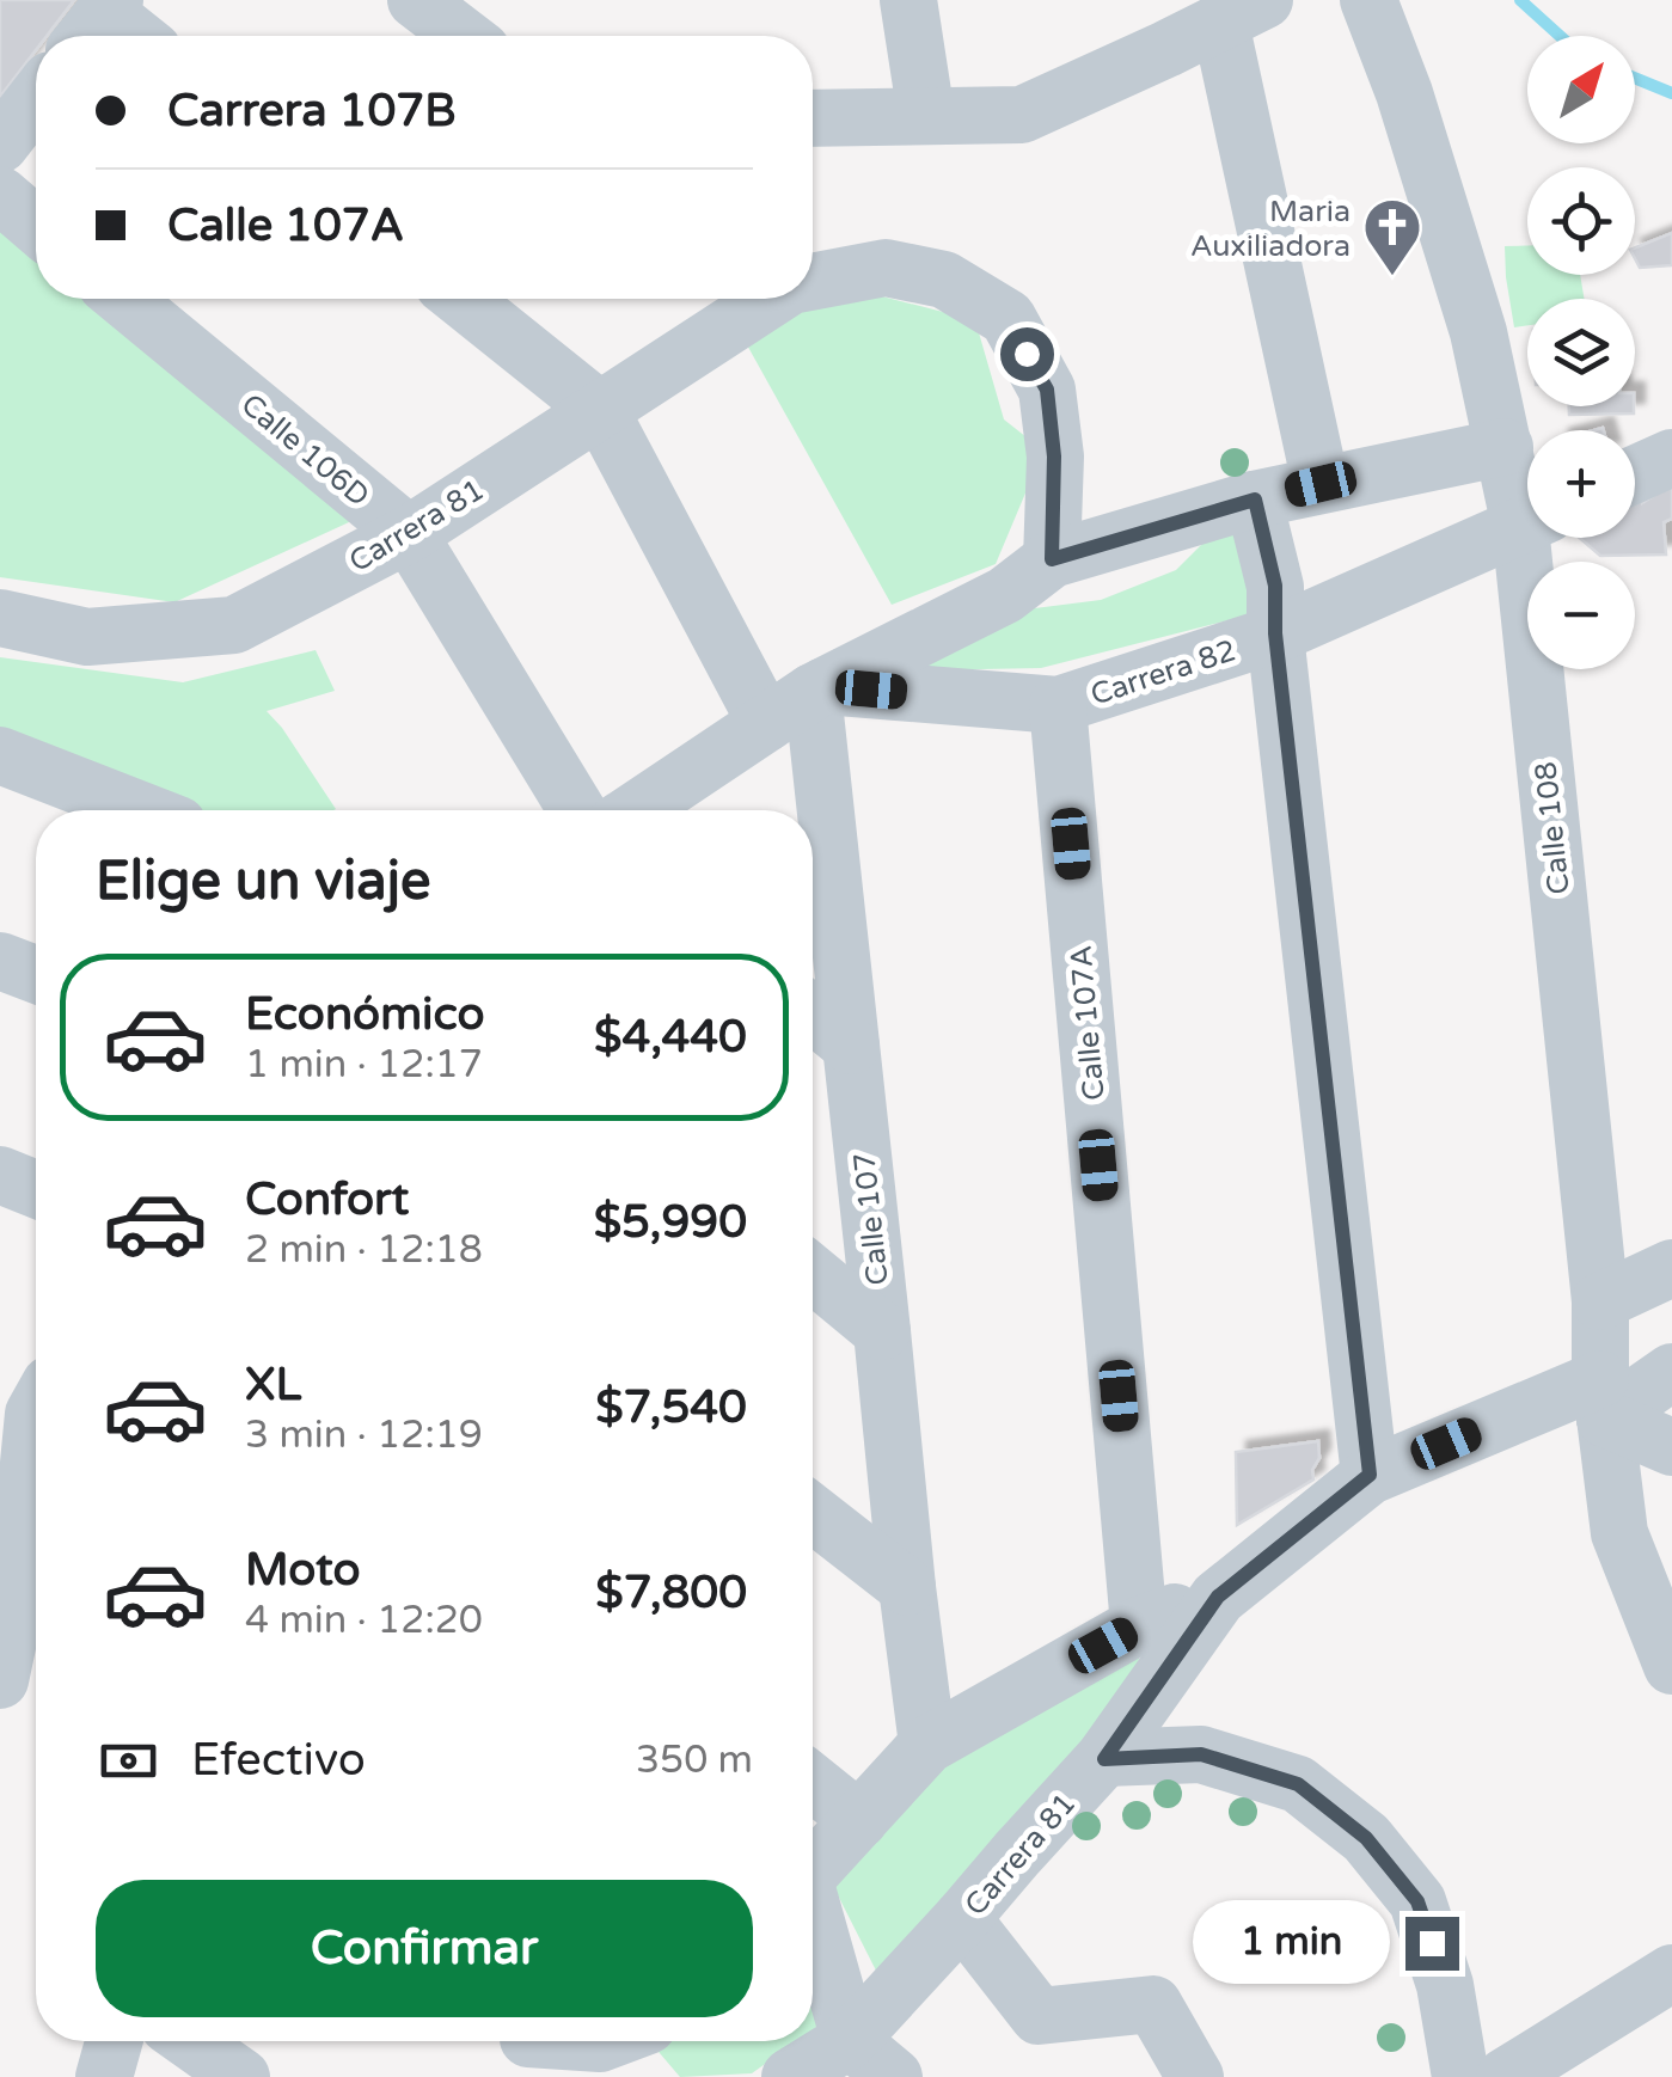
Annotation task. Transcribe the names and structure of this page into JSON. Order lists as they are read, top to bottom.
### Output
{
  "streets": {
    "street": [
      "Calle 106D",
      "Carrera 81",
      "Carrera 82",
      "Calle 108",
      "Calle 107A",
      "Calle 107"
    ]
  },
  "crossings": [
    ["Calle 106D", "Carrera 81"],
    ["Carrera 81", "Calle 108"],
    ["Carrera 81", "Calle 107A"],
    ["Carrera 81", "Calle 107"],
    ["Carrera 82", "Calle 107A"],
    ["Carrera 82", "Calle 107"]
  ],
  "places": {
    "church": ["Maria Auxiliadora"]
  },
  "north": "top right",
  "page": {
    "map_buttons": ["+", "−"],
    "banner": ["Carrera 107B", "Calle 107A"],
    "heading": "Elige un viaje",
    "list": [
      {
        "name": "Económico",
        "note": "1 min · 12:17",
        "value": "$4,440"
      },
      {
        "name": "Confort",
        "note": "2 min · 12:18",
        "value": "$5,990"
      },
      {
        "name": "XL",
        "note": "3 min · 12:19",
        "value": "$7,540"
      },
      {
        "name": "Moto",
        "note": "4 min · 12:20",
        "value": "$7,800"
      }
    ],
    "pay": ["Efectivo", "350 m"],
    "buttons": "Confirmar",
    "bubble": "1 min"
  }
}
